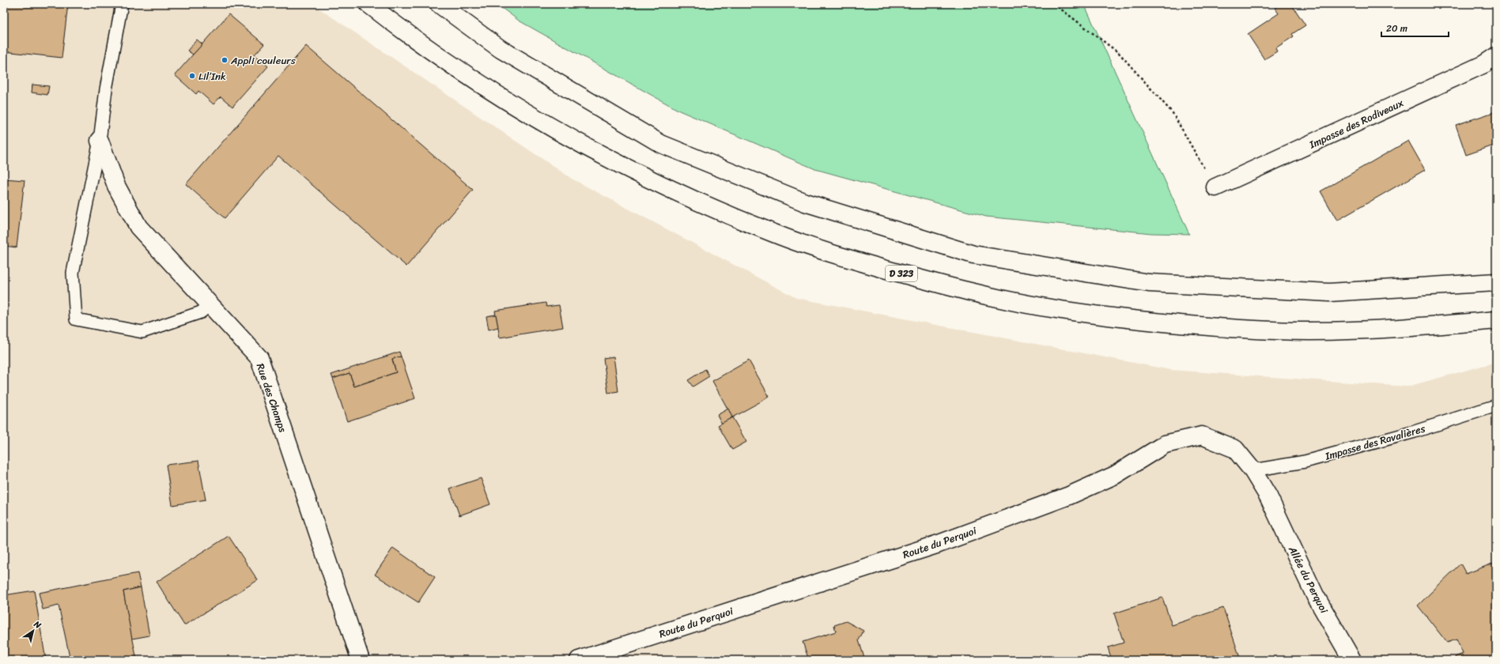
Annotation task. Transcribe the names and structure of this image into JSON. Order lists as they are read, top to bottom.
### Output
{
  "streets": {
    "main road": [
      "Impasse des Rodiveaux",
      "D 323",
      "Rue des Champs",
      "Route du Perquoi",
      "Allée du Perquoi"
    ],
    "lane": ["Impasse des Ravalières"]
  },
  "crossings": [
    ["Impasse des Ravalières", "Route du Perquoi"],
    ["Route du Perquoi", "Allée du Perquoi"]
  ],
  "places": ["Appli couleurs", "Lil’Ink"],
  "scale_bar": "20 m",
  "north": "top right"
}
